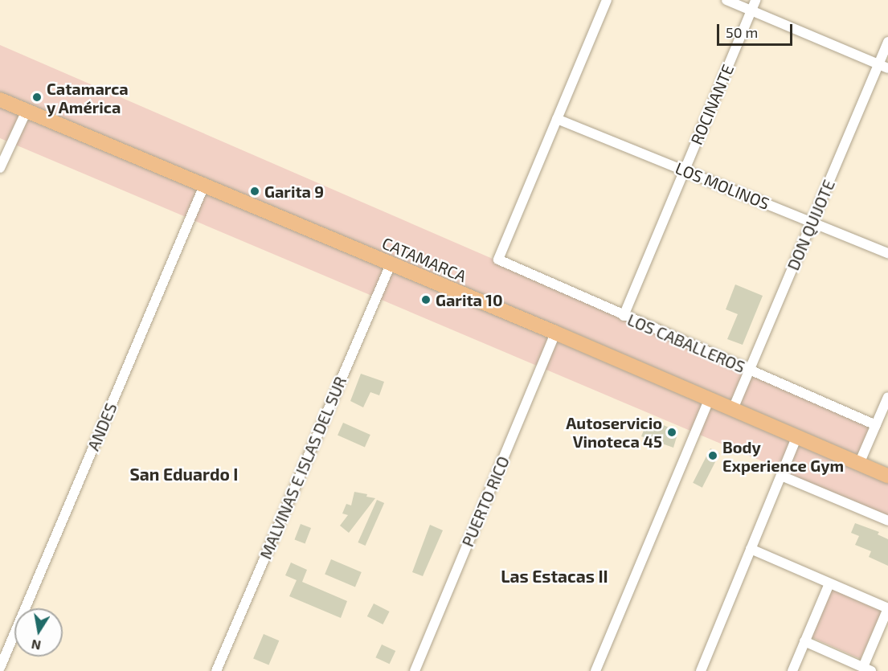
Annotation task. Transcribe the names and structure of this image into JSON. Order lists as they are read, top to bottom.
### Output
{
  "streets": {
    "main road": ["CATAMARCA"],
    "street": [
      "ROCINANTE",
      "LOS MOLINOS",
      "DON QUIJOTE",
      "LOS CABALLEROS",
      "ANDES",
      "MALVINAS E ISLAS DEL SUR",
      "PUERTO RICO"
    ]
  },
  "crossings": [
    ["ROCINANTE", "LOS MOLINOS"],
    ["ROCINANTE", "LOS CABALLEROS"],
    ["LOS MOLINOS", "DON QUIJOTE"],
    ["LOS MOLINOS", "LOS CABALLEROS"],
    ["DON QUIJOTE", "CATAMARCA"],
    ["DON QUIJOTE", "LOS CABALLEROS"],
    ["CATAMARCA", "ANDES"],
    ["CATAMARCA", "MALVINAS E ISLAS DEL SUR"],
    ["CATAMARCA", "PUERTO RICO"]
  ],
  "districts": ["San Eduardo I", "Las Estacas II"],
  "places": [
    "Catamarca y América",
    "Garita 9",
    "Garita 10",
    "Autoservicio Vinoteca 45",
    "Body Experience Gym"
  ],
  "scale_bar": "50 m",
  "north": "bottom"
}
